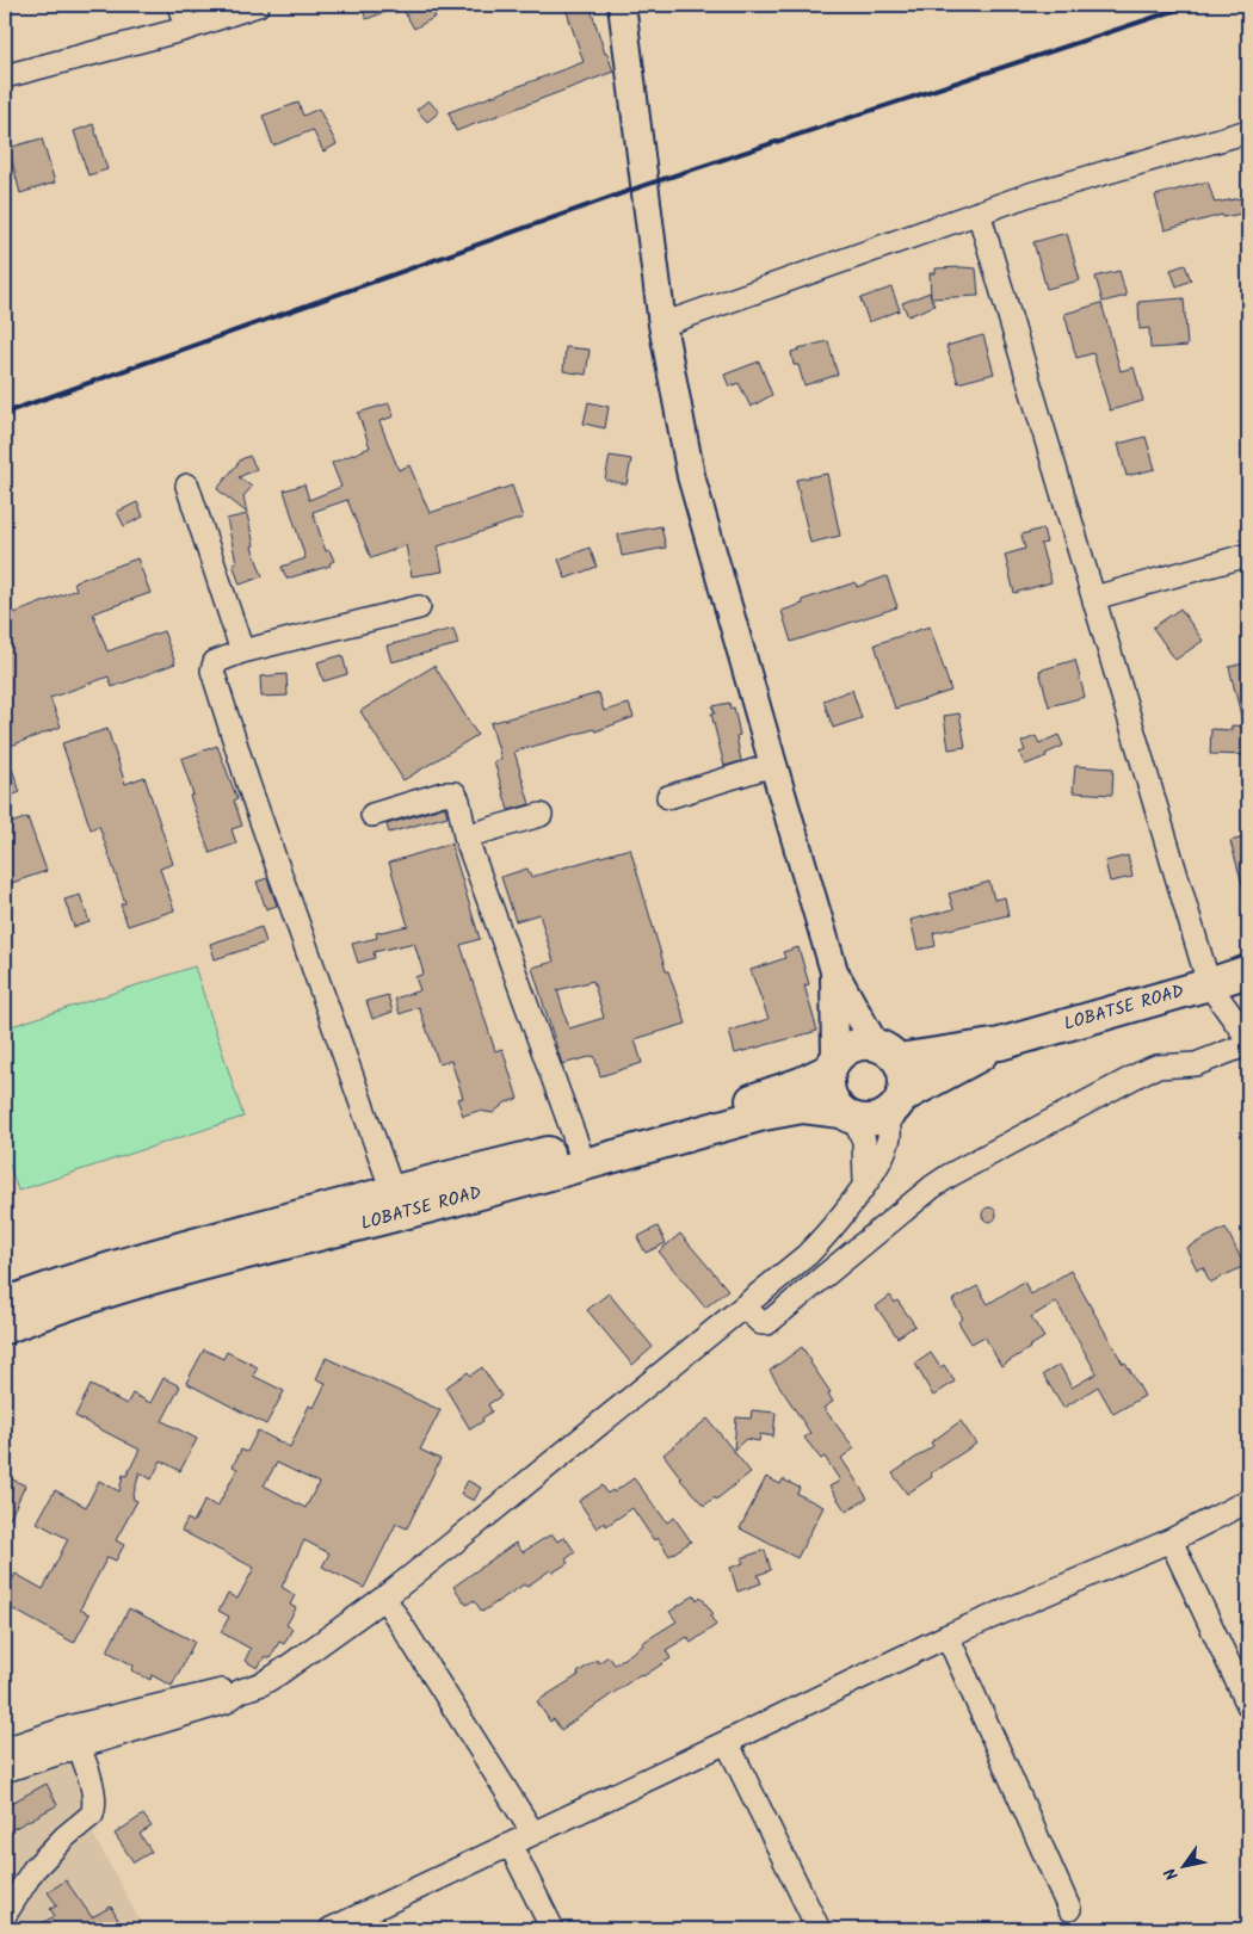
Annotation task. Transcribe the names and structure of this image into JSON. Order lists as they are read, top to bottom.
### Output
{
  "streets": {
    "highway": ["LOBATSE ROAD"]
  },
  "north": "bottom left"
}
